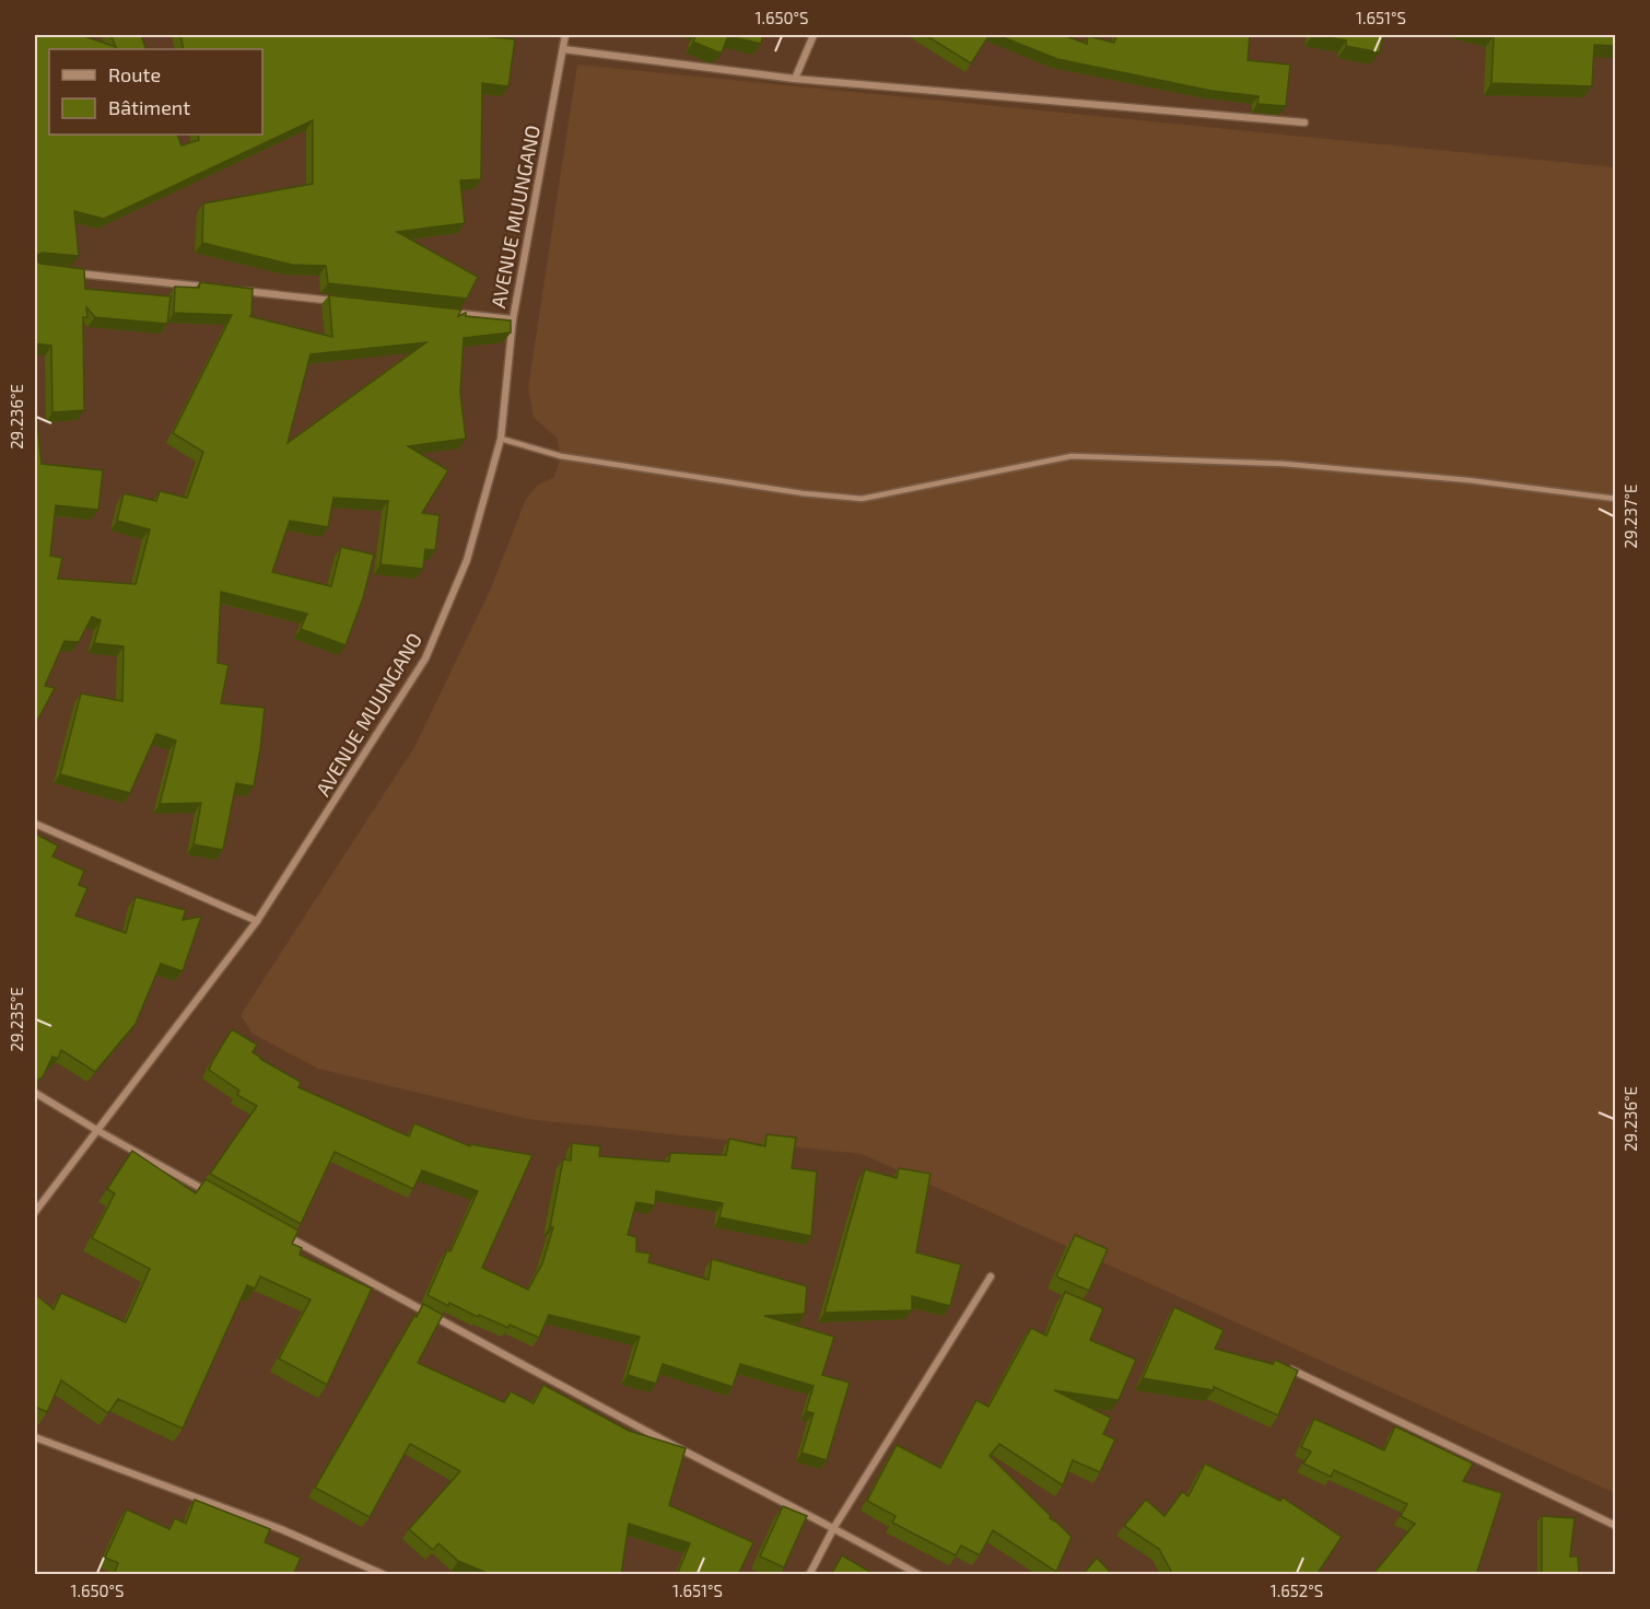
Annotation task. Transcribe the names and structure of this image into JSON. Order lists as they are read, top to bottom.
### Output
{
  "streets": {
    "street": ["AVENUE MUUNGANO"]
  },
  "legend": ["Route", "Bâtiment"],
  "coordinates": [
    "1.650°S",
    "1.651°S",
    "29.236°E",
    "29.237°E",
    "29.235°E",
    "1.652°S"
  ]
}
